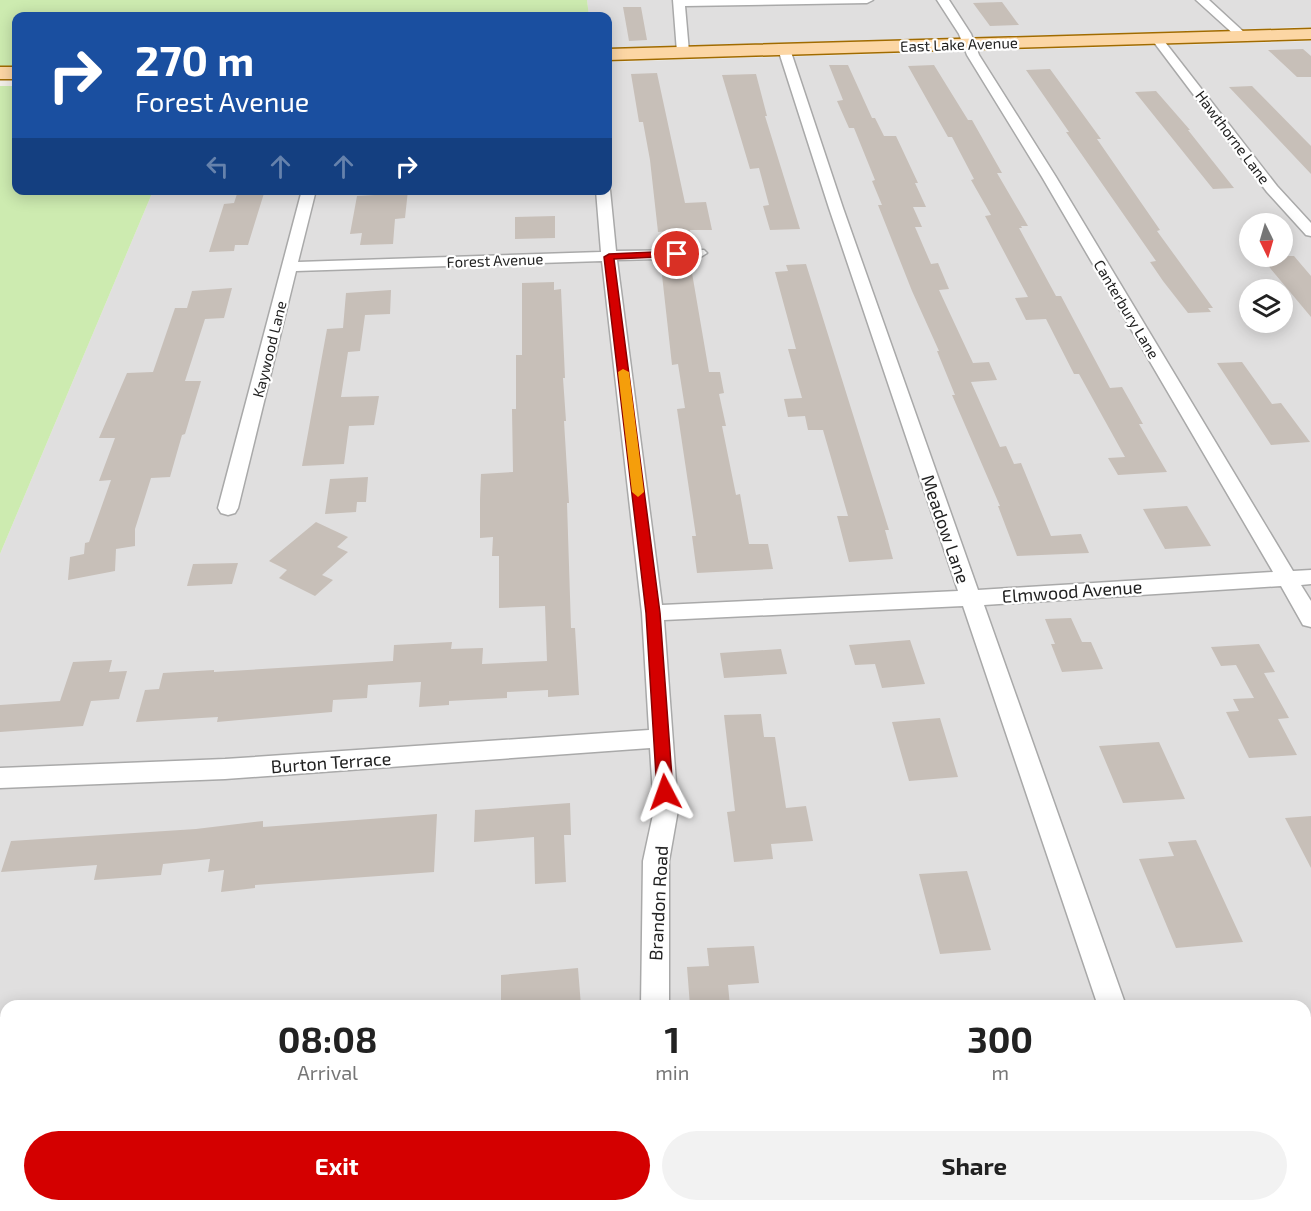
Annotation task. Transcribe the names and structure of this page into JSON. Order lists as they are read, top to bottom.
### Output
{
  "streets": {
    "main road": ["East Lake Avenue"],
    "street": [
      "Hawthorne Lane",
      "Forest Avenue",
      "Canterbury Lane",
      "Kaywood Lane",
      "Meadow Lane",
      "Elmwood Avenue",
      "Burton Terrace",
      "Brandon Road"
    ]
  },
  "crossings": [
    ["East Lake Avenue", "Hawthorne Lane"],
    ["East Lake Avenue", "Canterbury Lane"],
    ["East Lake Avenue", "Meadow Lane"],
    ["Forest Avenue", "Kaywood Lane"],
    ["Forest Avenue", "Brandon Road"],
    ["Canterbury Lane", "Elmwood Avenue"],
    ["Meadow Lane", "Elmwood Avenue"],
    ["Elmwood Avenue", "Brandon Road"],
    ["Burton Terrace", "Brandon Road"]
  ],
  "north": "bottom",
  "page": {
    "turn": ["270 m", "Forest Avenue"],
    "eta": [
      "08:08",
      "Arrival",
      "1",
      "min",
      "300",
      "m"
    ],
    "buttons": ["Exit", "Share"]
  }
}
